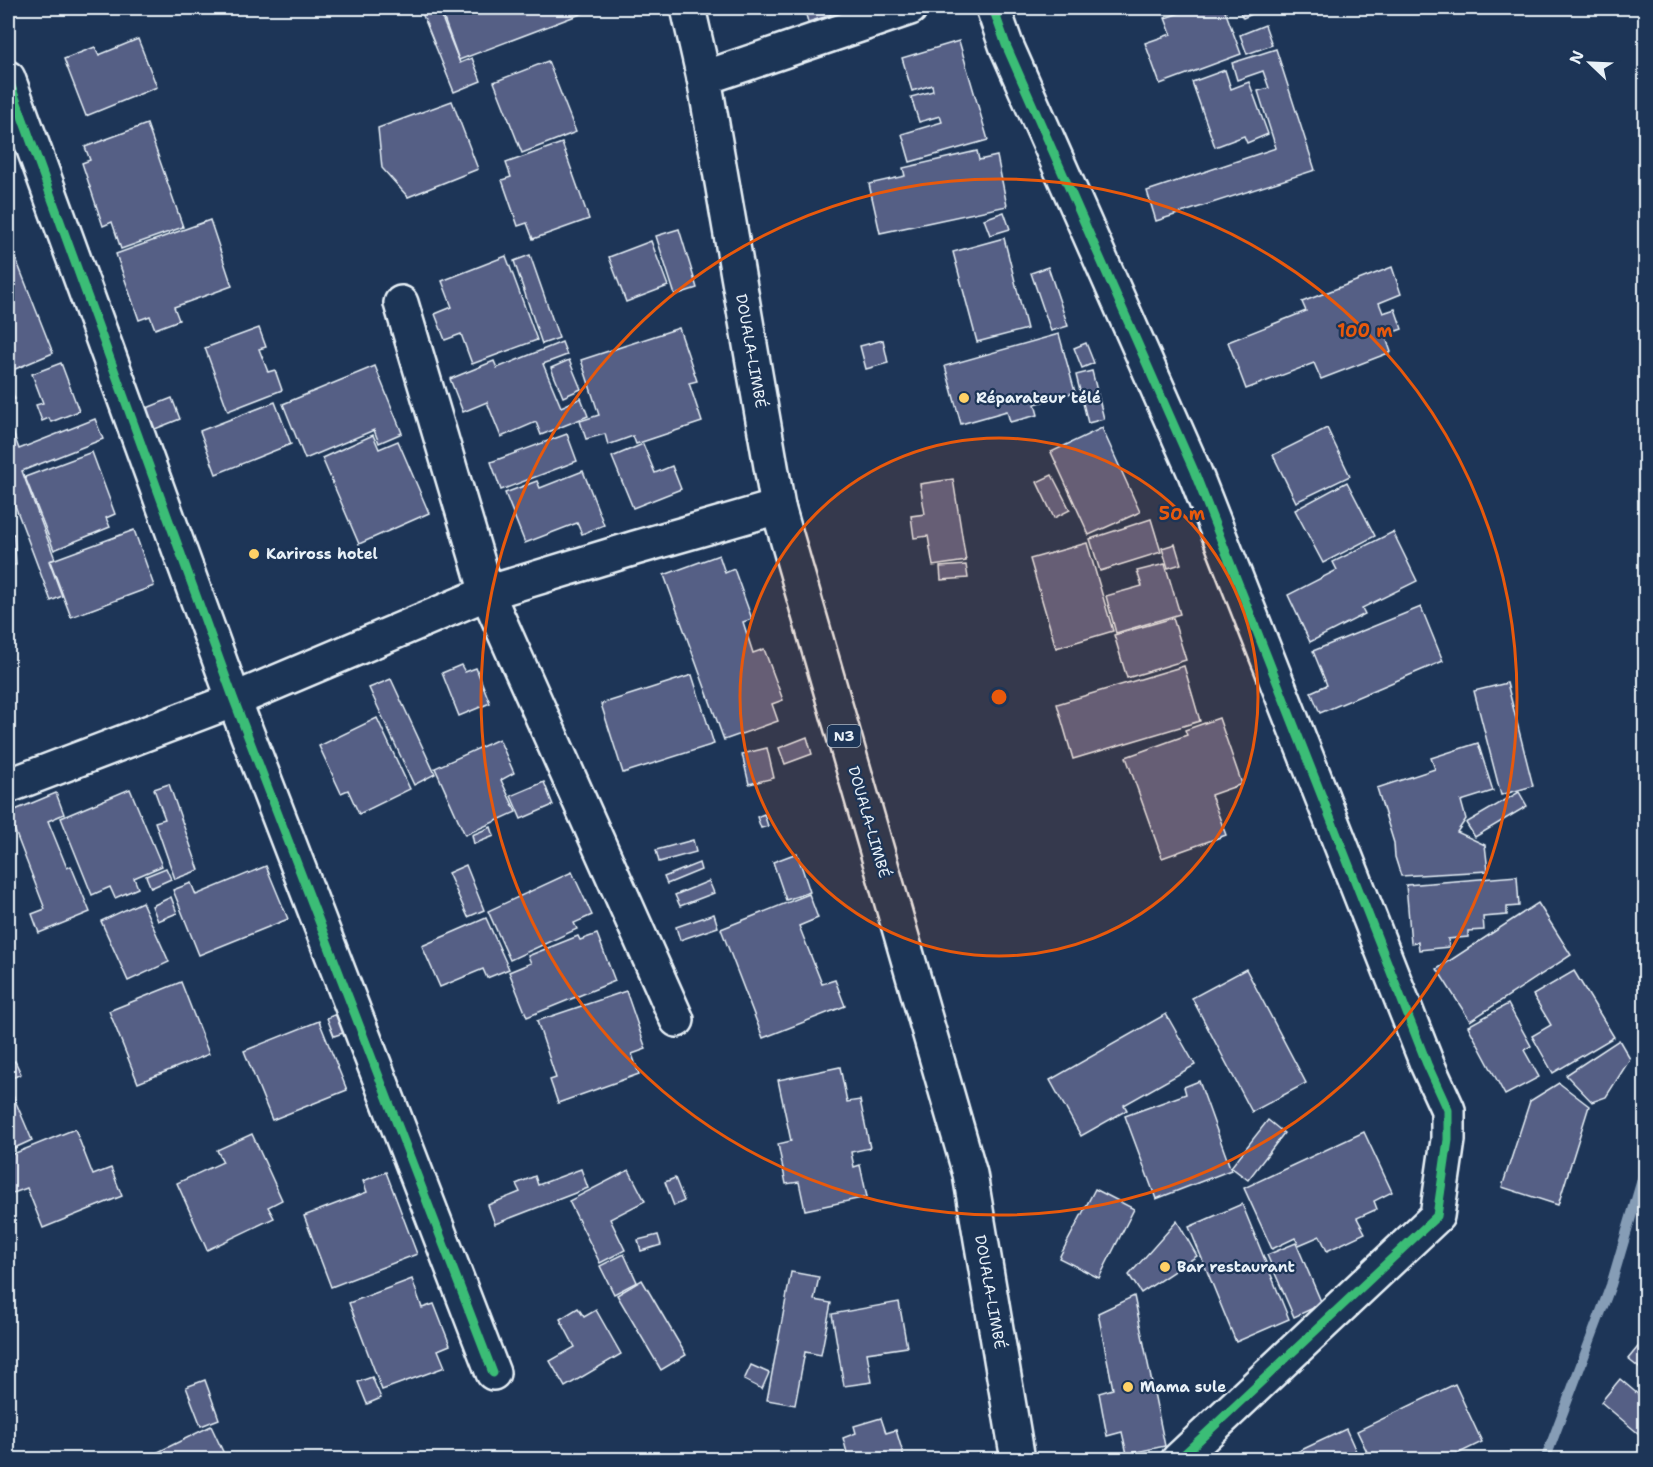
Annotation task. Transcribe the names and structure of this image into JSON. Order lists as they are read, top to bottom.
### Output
{
  "streets": {
    "main road": ["DOUALA-LIMBÉ", "N3"]
  },
  "places": [
    "Réparateur télé",
    "Kariross hotel",
    "Bar restaurant",
    "Mama sule"
  ],
  "north": "top left",
  "rings": ["100 m", "50 m"]
}
